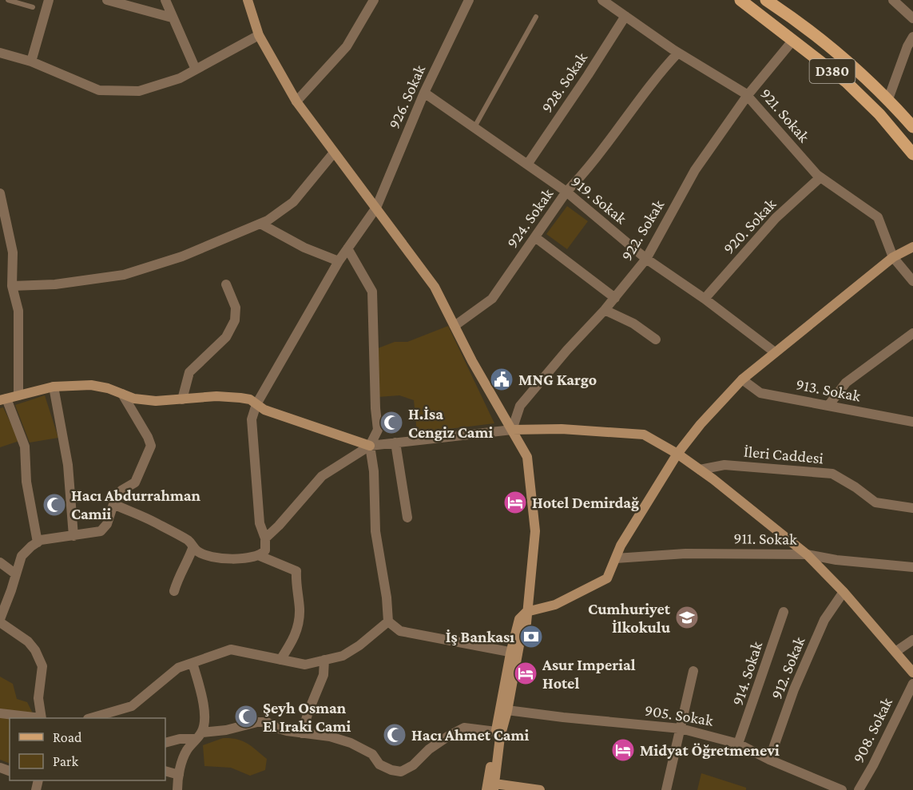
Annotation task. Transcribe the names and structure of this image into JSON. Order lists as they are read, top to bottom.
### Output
{
  "streets": {
    "main road": ["D380"],
    "street": [
      "928. Sokak",
      "926. Sokak",
      "921. Sokak",
      "919. Sokak",
      "924. Sokak",
      "920. Sokak",
      "922. Sokak",
      "913. Sokak",
      "İleri Caddesi",
      "911. Sokak",
      "912. Sokak",
      "914. Sokak",
      "905. Sokak",
      "908. Sokak"
    ]
  },
  "crossings": [
    ["D380", "922. Sokak"],
    ["928. Sokak", "921. Sokak"],
    ["928. Sokak", "919. Sokak"],
    ["926. Sokak", "919. Sokak"],
    ["921. Sokak", "924. Sokak"],
    ["921. Sokak", "920. Sokak"],
    ["921. Sokak", "922. Sokak"],
    ["919. Sokak", "924. Sokak"],
    ["919. Sokak", "920. Sokak"],
    ["919. Sokak", "922. Sokak"],
    ["912. Sokak", "905. Sokak"],
    ["914. Sokak", "905. Sokak"]
  ],
  "places": {
    "public building": ["MNG Kargo"],
    "mosque": [
      "H.İsa Cengiz Cami",
      "Hacı Abdurrahman Camii",
      "Şeyh Osman El Iraki Cami",
      "Hacı Ahmet Cami"
    ],
    "hotel": ["Hotel Demirdağ", "Asur Imperial Hotel", "Midyat Öğretmenevi"],
    "school or university": ["Cumhuriyet İlkokulu"],
    "bank": ["İş Bankası"]
  },
  "legend": ["Road", "Park"]
}
